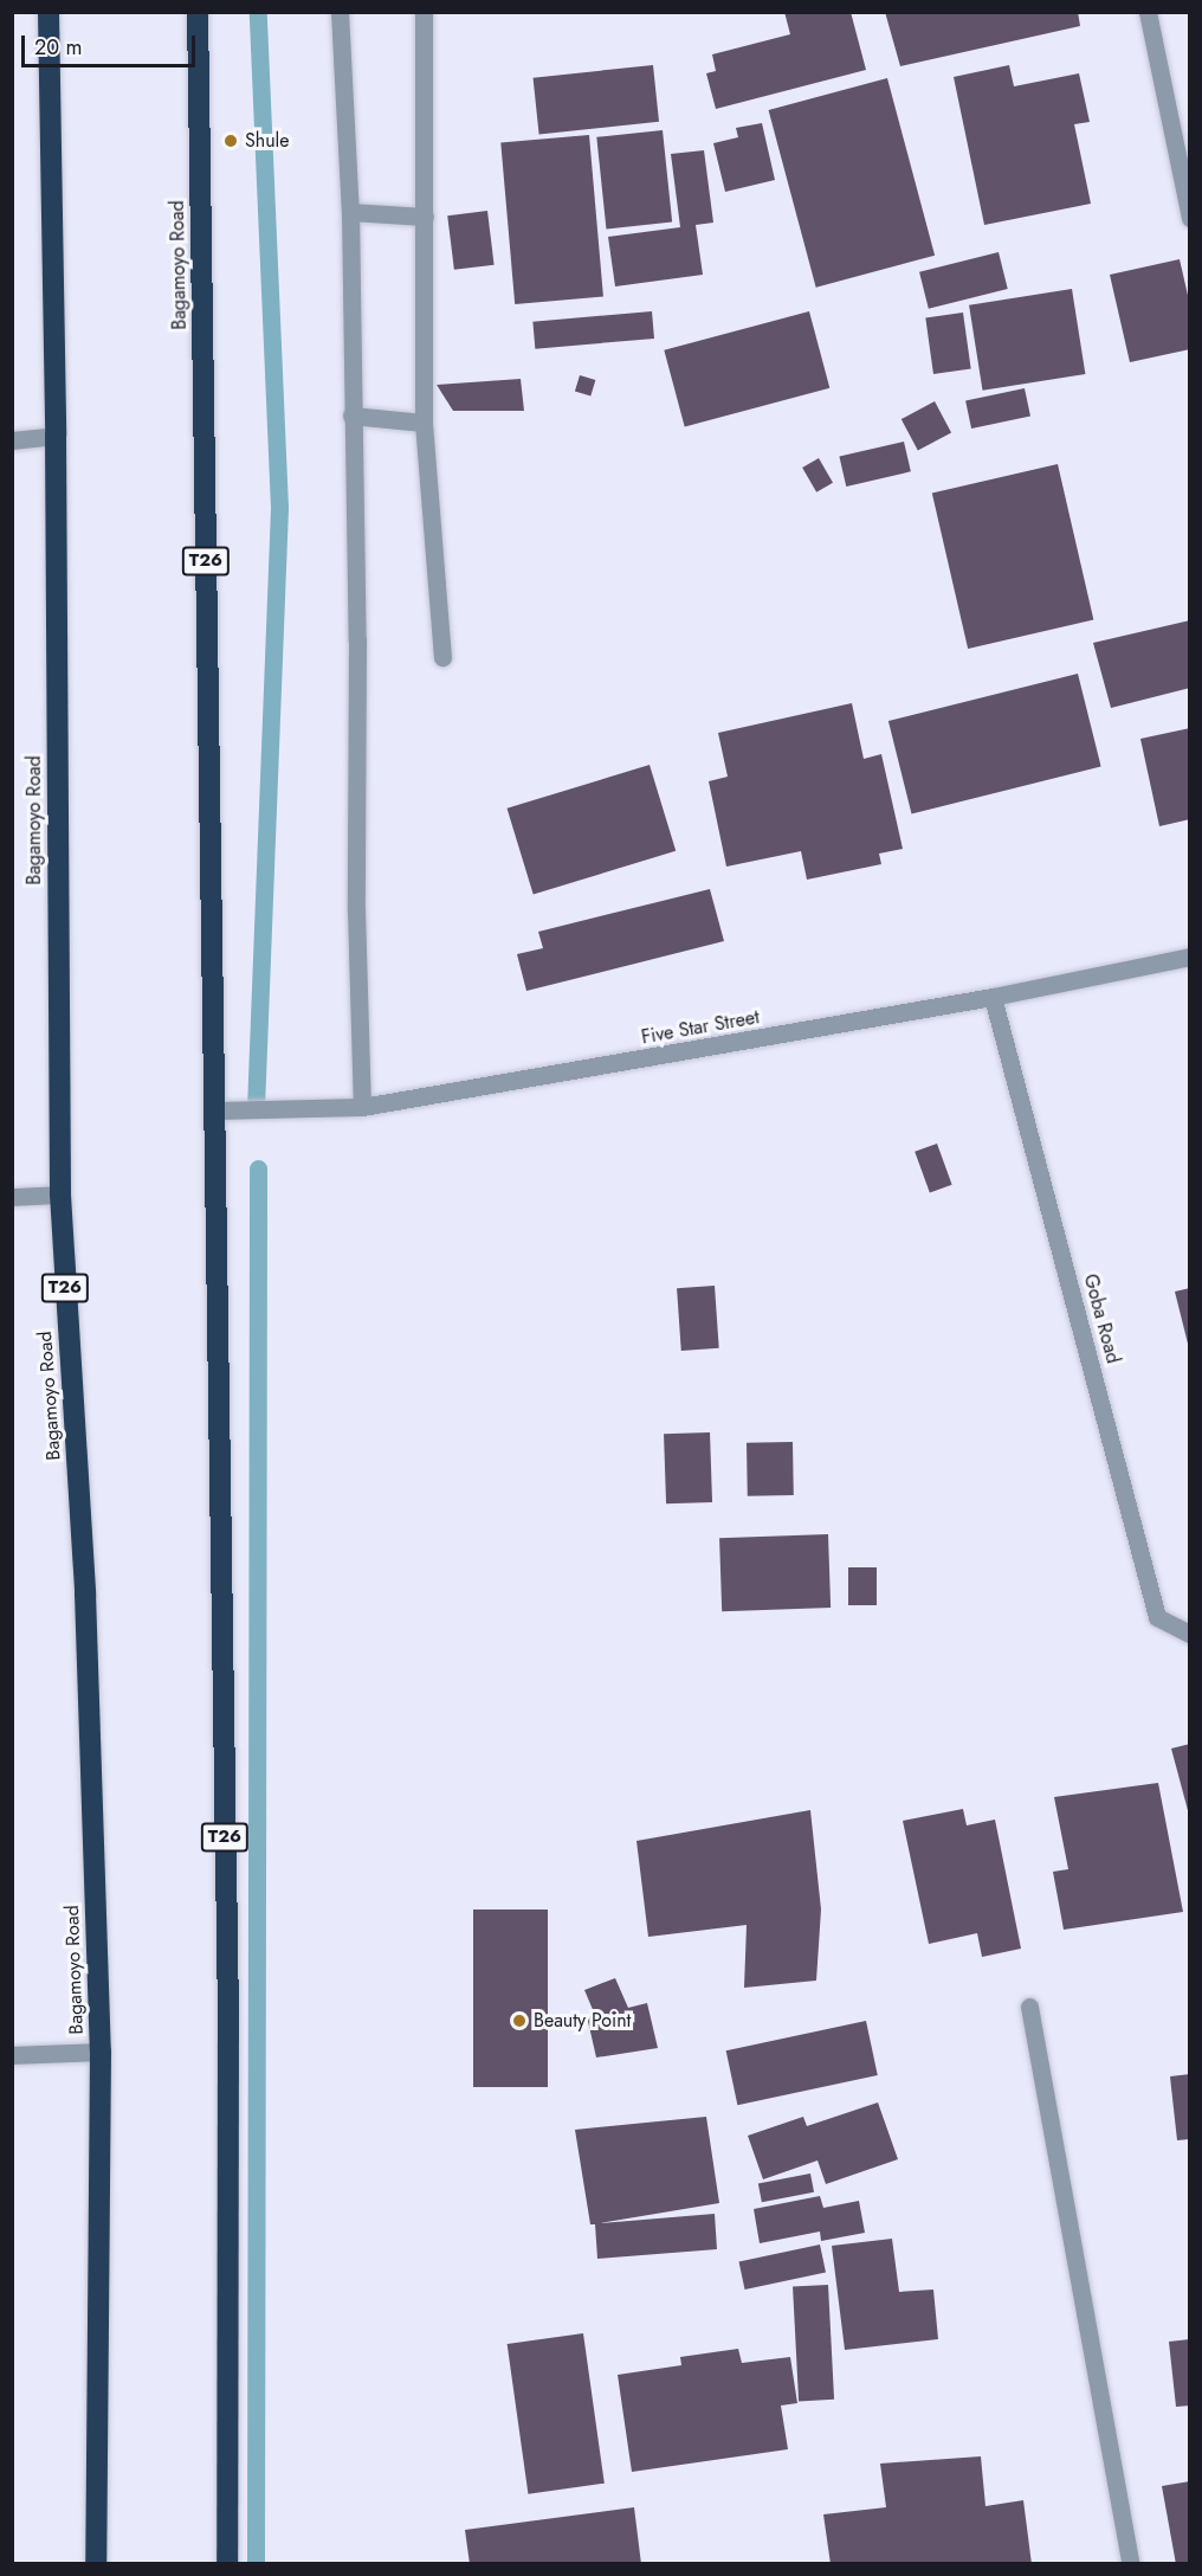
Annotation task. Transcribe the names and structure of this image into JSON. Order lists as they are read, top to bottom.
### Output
{
  "streets": {
    "highway": ["Bagamoyo Road", "T26"],
    "street": ["Five Star Street", "Goba Road"]
  },
  "crossings": [
    ["Bagamoyo Road", "Five Star Street"],
    ["Five Star Street", "Goba Road"]
  ],
  "places": ["Shule", "Beauty Point"],
  "scale_bar": "20 m"
}
